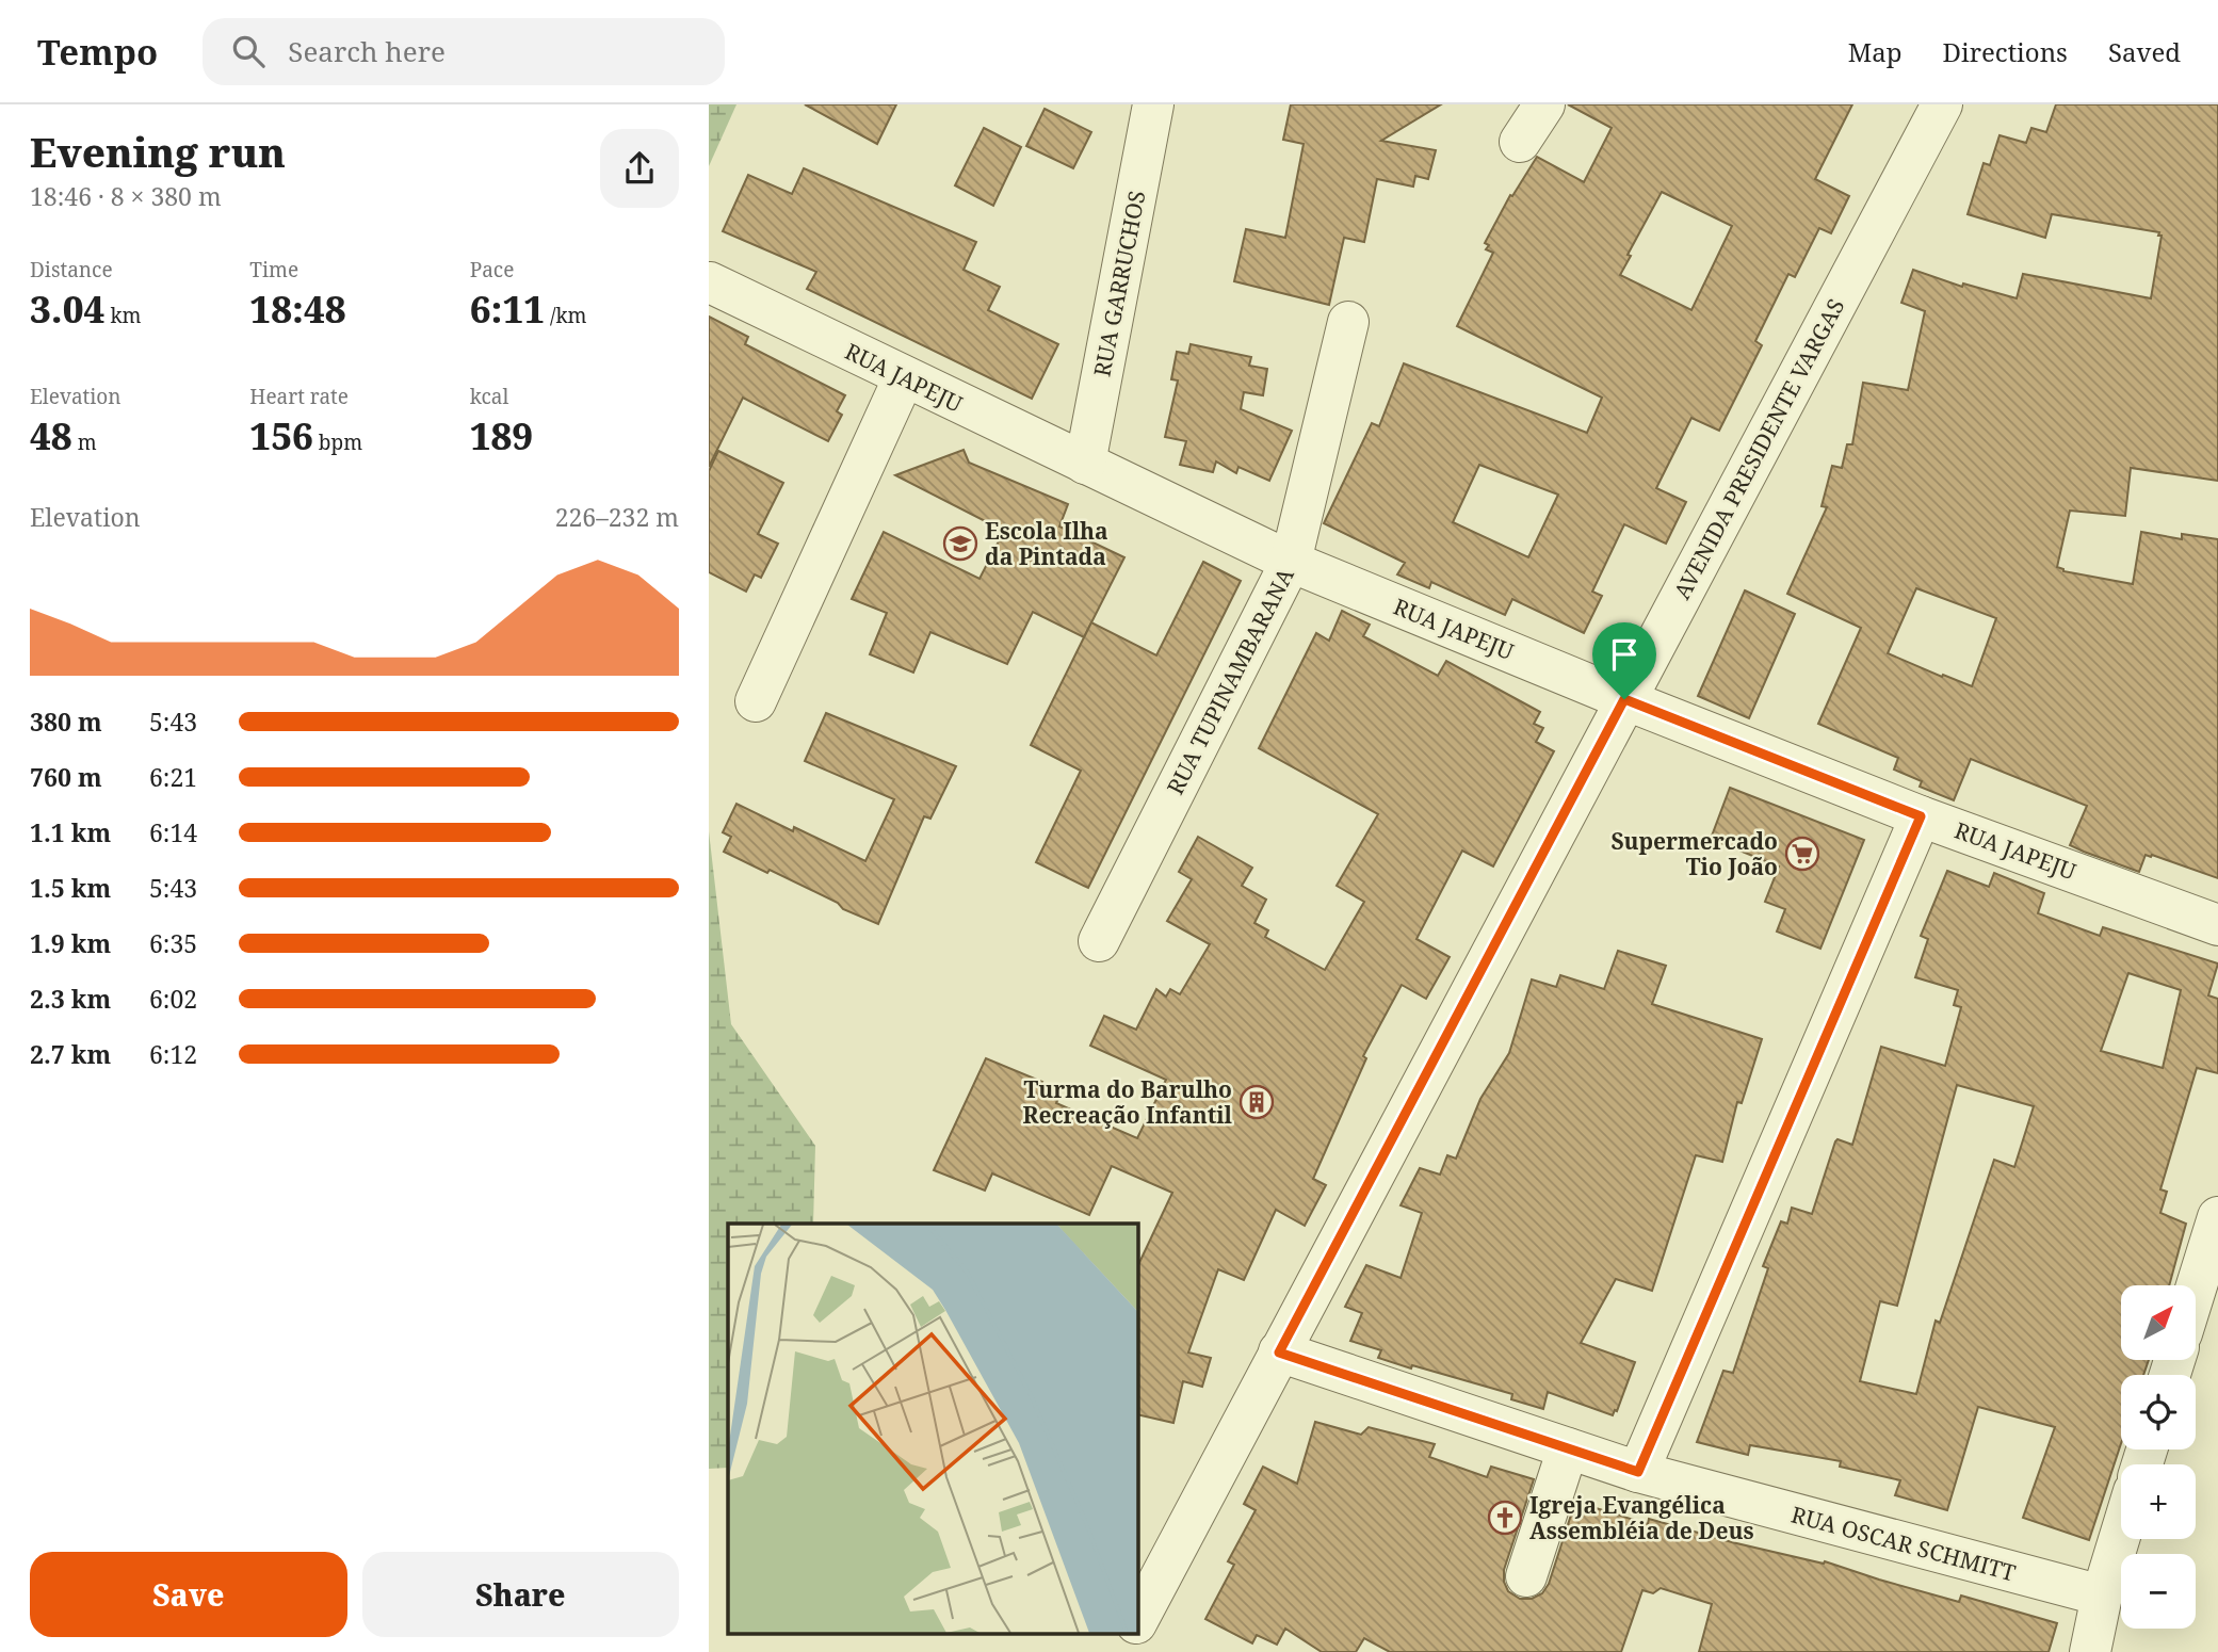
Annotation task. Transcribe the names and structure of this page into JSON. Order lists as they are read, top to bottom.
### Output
{
  "streets": {
    "street": [
      "RUA GARRUCHOS",
      "RUA JAPEJU",
      "AVENIDA PRESIDENTE VARGAS",
      "RUA TUPINAMBARANA",
      "RUA OSCAR SCHMITT"
    ]
  },
  "crossings": [
    ["RUA GARRUCHOS", "RUA JAPEJU"],
    ["RUA JAPEJU", "AVENIDA PRESIDENTE VARGAS"],
    ["RUA JAPEJU", "RUA TUPINAMBARANA"],
    ["AVENIDA PRESIDENTE VARGAS", "RUA OSCAR SCHMITT"]
  ],
  "places": {
    "school or university": ["Escola Ilha da Pintada"],
    "supermarket": ["Supermercado Tio João"],
    "building": ["Turma do Barulho Recreação Infantil"],
    "church": ["Igreja Evangélica Assembléia de Deus"]
  },
  "north": "top right",
  "page": {
    "header": "Tempo",
    "search": "Search here",
    "nav": ["Map", "Directions", "Saved"],
    "heading": ["Evening run", "18:46 · 8 × 380 m"],
    "stats": [
      ["Distance", "3.04 km"],
      ["Time", "18:48"],
      ["Pace", "6:11 /km"],
      ["Elevation", "48 m"],
      ["Heart rate", "156 bpm"],
      ["kcal", "189"]
    ],
    "chart": ["Elevation", "226–232 m"],
    "list": [
      {
        "name": "380 m",
        "note": "5:43"
      },
      {
        "name": "760 m",
        "note": "6:21"
      },
      {
        "name": "1.1 km",
        "note": "6:14"
      },
      {
        "name": "1.5 km",
        "note": "5:43"
      },
      {
        "name": "1.9 km",
        "note": "6:35"
      },
      {
        "name": "2.3 km",
        "note": "6:02"
      },
      {
        "name": "2.7 km",
        "note": "6:12"
      }
    ],
    "map_buttons": ["+", "−"],
    "buttons": ["Save", "Share"]
  }
}
